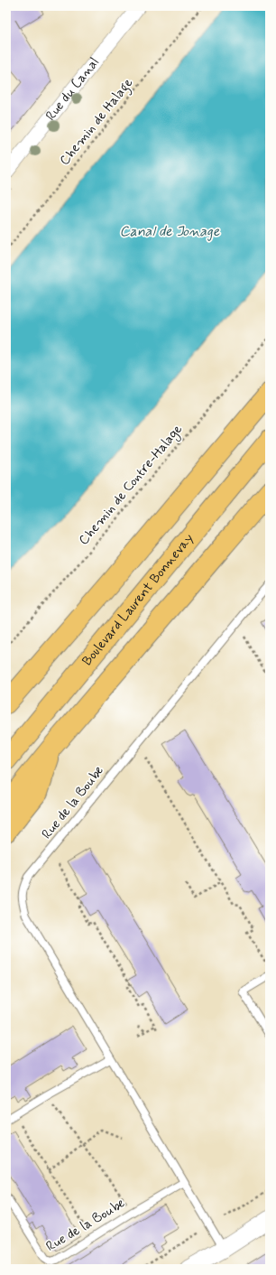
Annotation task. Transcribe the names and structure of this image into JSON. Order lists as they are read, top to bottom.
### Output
{
  "streets": {
    "highway": ["Boulevard Laurent Bonnevay"],
    "street": ["Rue du Canal"],
    "lane": ["Rue de la Boube"],
    "path": ["Chemin de Halage", "Chemin de Contre-Halage"]
  },
  "water": ["Canal de Jonage"]
}
